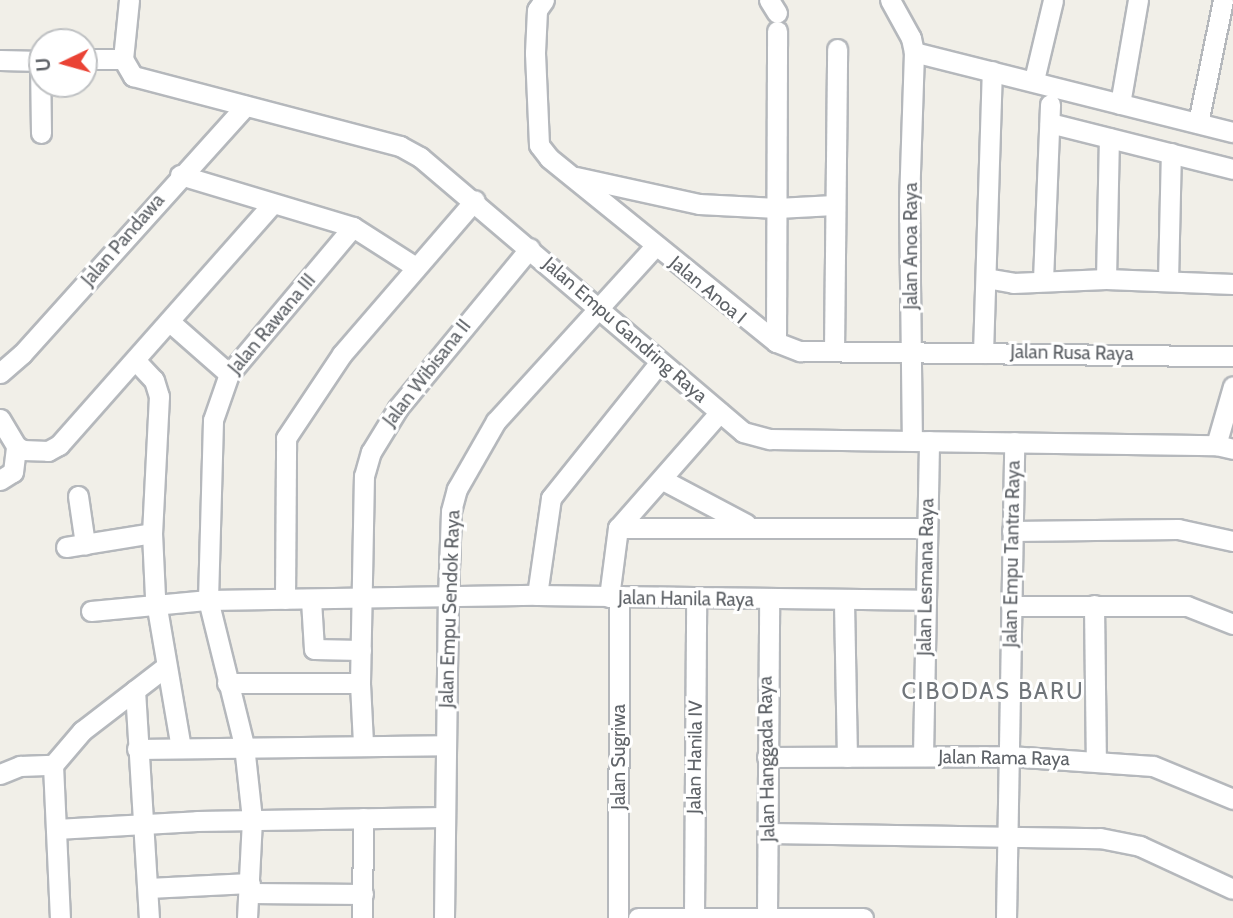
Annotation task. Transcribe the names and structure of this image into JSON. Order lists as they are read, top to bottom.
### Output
{
  "streets": {
    "street": [
      "Jalan Pandawa",
      "Jalan Anoa Raya",
      "Jalan Anoa I",
      "Jalan Rawana III",
      "Jalan Empu Gandring Raya",
      "Jalan Rusa Raya",
      "Jalan Wibisana II",
      "Jalan Empu Tantra Raya",
      "Jalan Lesmana Raya",
      "Jalan Hanila Raya",
      "Jalan Empu Sendok Raya",
      "Jalan Sugriwa",
      "Jalan Hanila IV",
      "Jalan Rama Raya",
      "Jalan Hanggada Raya"
    ]
  },
  "crossings": [
    ["Jalan Pandawa", "Jalan Empu Gandring Raya"],
    ["Jalan Anoa Raya", "Jalan Anoa I"],
    ["Jalan Anoa Raya", "Jalan Empu Gandring Raya"],
    ["Jalan Anoa Raya", "Jalan Rusa Raya"],
    ["Jalan Anoa Raya", "Jalan Lesmana Raya"],
    ["Jalan Anoa I", "Jalan Rusa Raya"],
    ["Jalan Anoa I", "Jalan Empu Sendok Raya"],
    ["Jalan Rawana III", "Jalan Hanila Raya"],
    ["Jalan Empu Gandring Raya", "Jalan Wibisana II"],
    ["Jalan Empu Gandring Raya", "Jalan Empu Tantra Raya"],
    ["Jalan Empu Gandring Raya", "Jalan Lesmana Raya"],
    ["Jalan Empu Gandring Raya", "Jalan Empu Sendok Raya"],
    ["Jalan Wibisana II", "Jalan Hanila Raya"],
    ["Jalan Empu Tantra Raya", "Jalan Rama Raya"],
    ["Jalan Lesmana Raya", "Jalan Hanila Raya"],
    ["Jalan Lesmana Raya", "Jalan Rama Raya"],
    ["Jalan Hanila Raya", "Jalan Empu Sendok Raya"],
    ["Jalan Hanila Raya", "Jalan Sugriwa"],
    ["Jalan Hanila Raya", "Jalan Hanila IV"],
    ["Jalan Hanila Raya", "Jalan Hanggada Raya"],
    ["Jalan Rama Raya", "Jalan Hanggada Raya"]
  ],
  "districts": ["CIBODAS BARU"],
  "north": "left"
}
